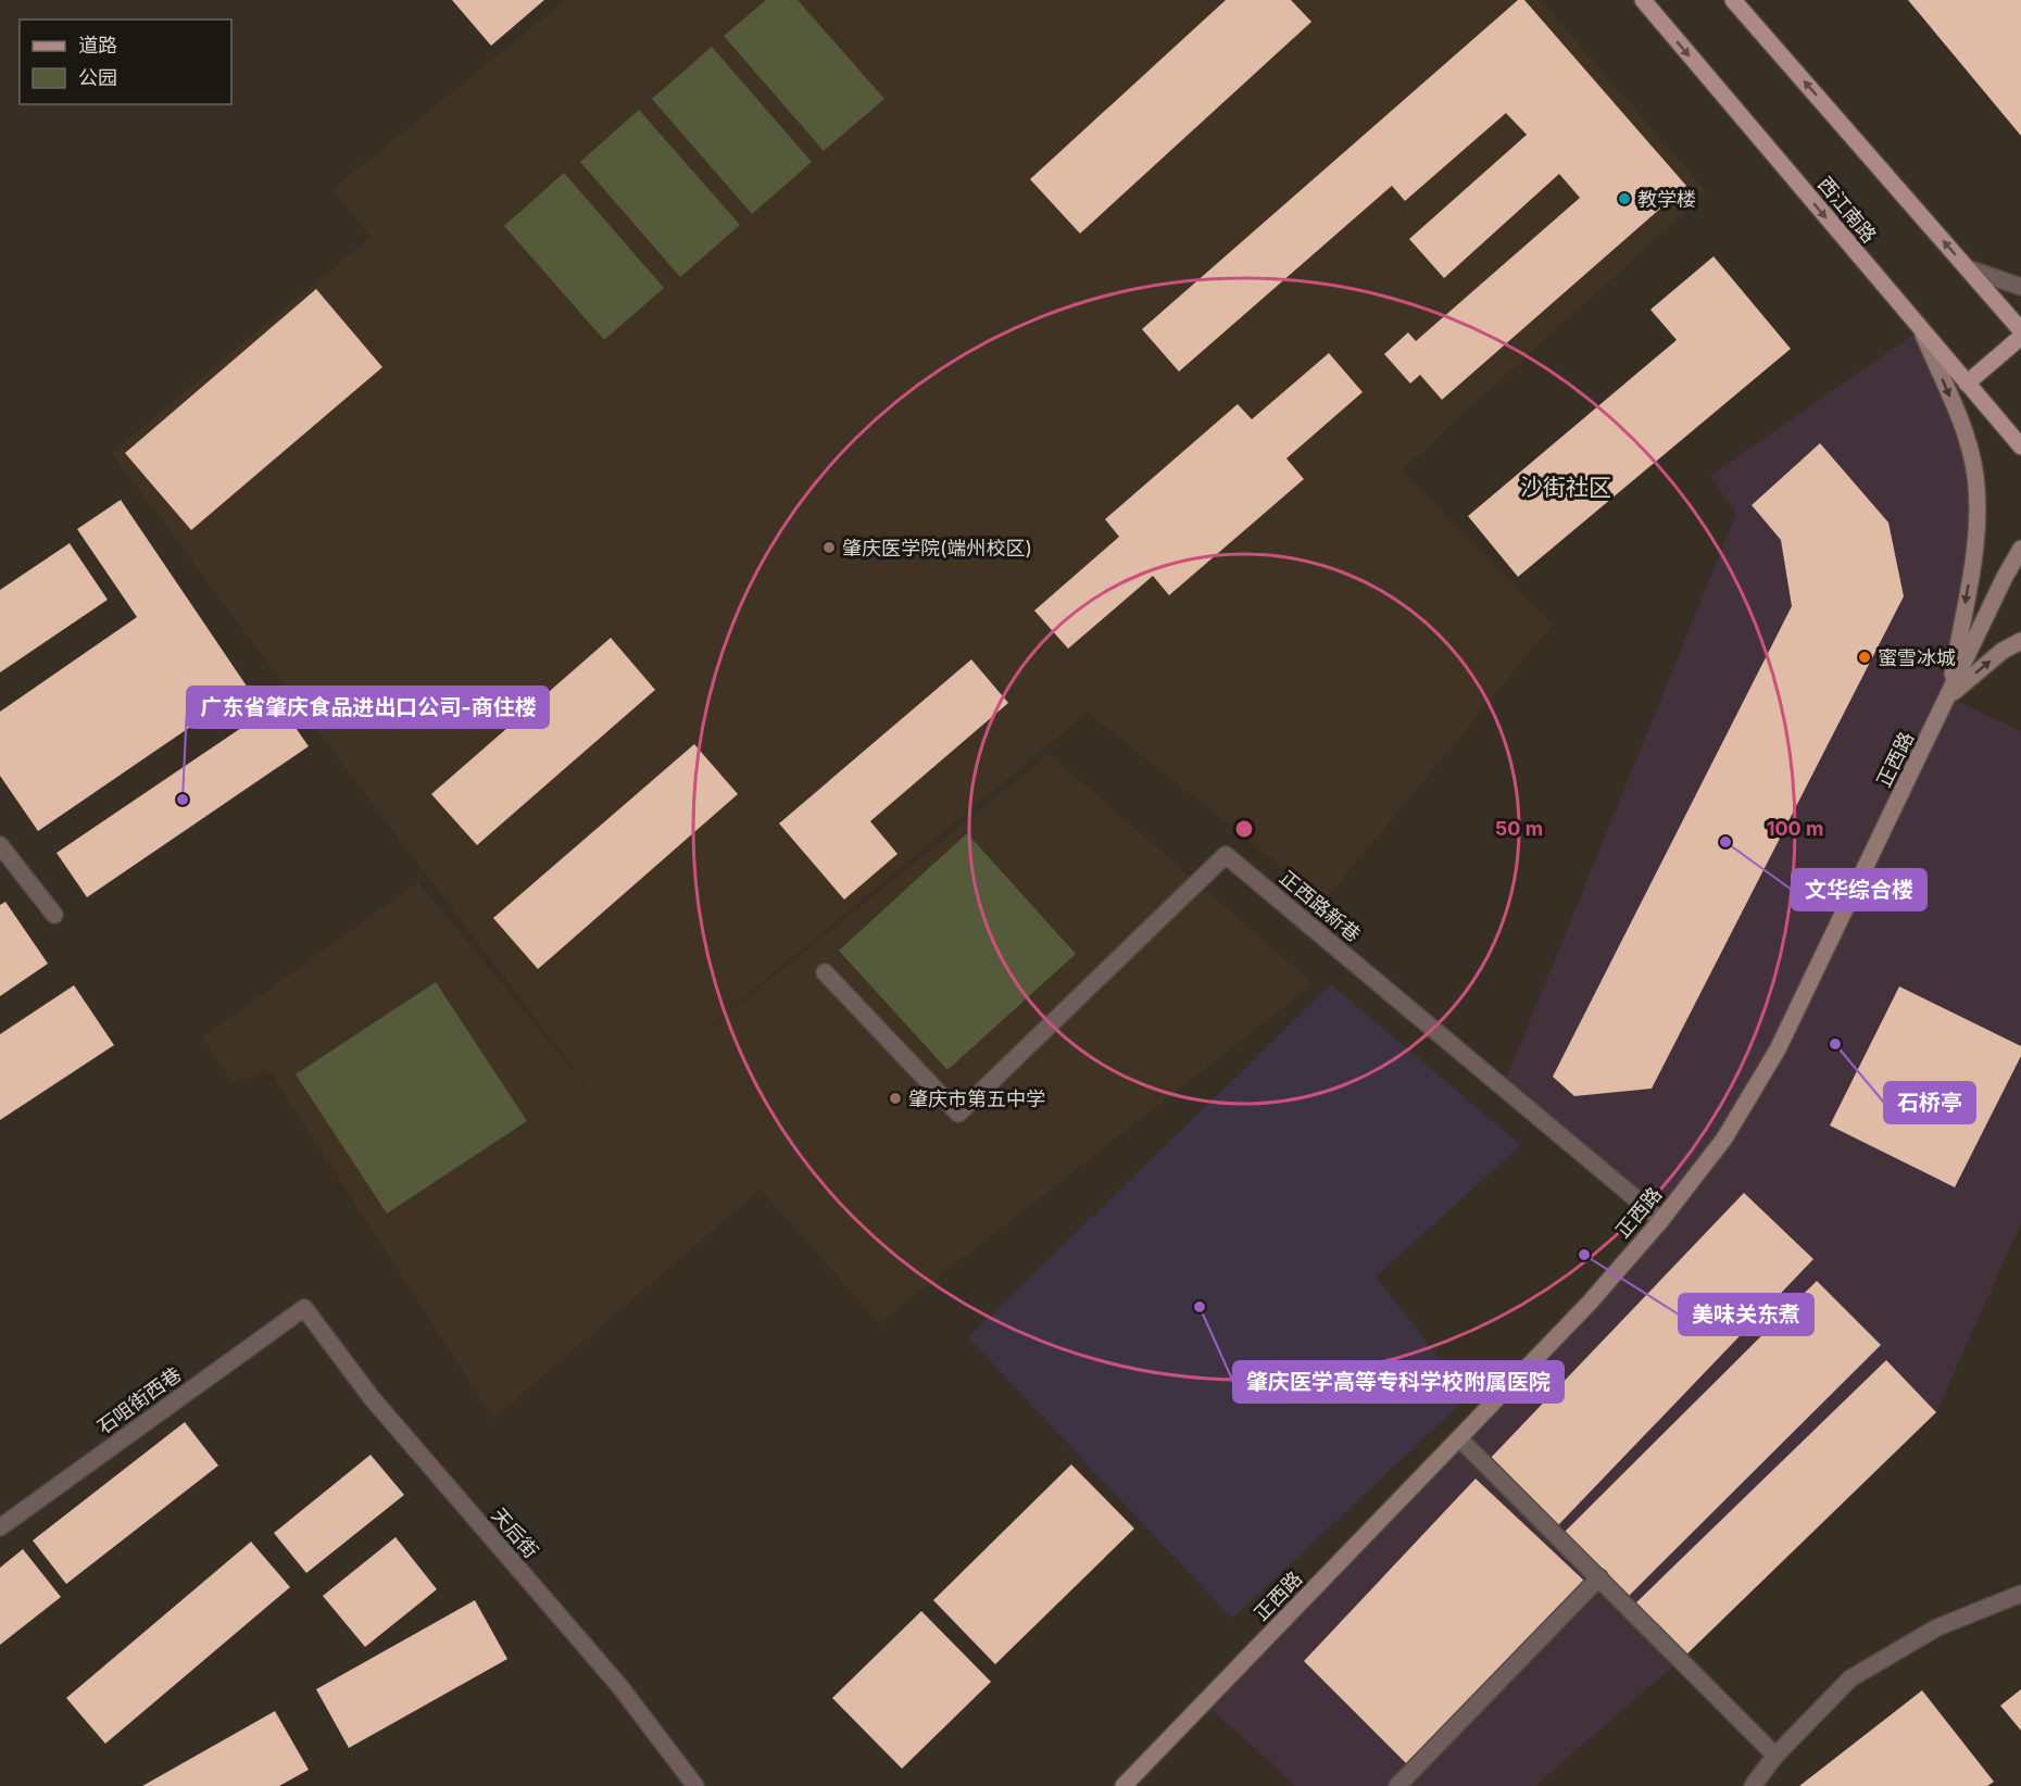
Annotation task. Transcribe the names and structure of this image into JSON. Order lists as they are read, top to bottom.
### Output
{
  "streets": {
    "main road": ["西江南路"],
    "street": [
      "正西路",
      "正西路新巷",
      "石咀街西巷",
      "天后街"
    ]
  },
  "crossings": [
    ["正西路", "正西路新巷"],
    ["石咀街西巷", "天后街"]
  ],
  "districts": ["沙街社区"],
  "places": [
    "教学楼",
    "肇庆医学院(端州校区)",
    "蜜雪冰城",
    "广东省肇庆食品进出口公司-商住楼",
    "文华综合楼",
    "石桥亭",
    "肇庆市第五中学",
    "美味关东煮",
    "肇庆医学高等专科学校附属医院"
  ],
  "legend": ["道路", "公园"],
  "rings": ["50 m", "100 m"]
}
